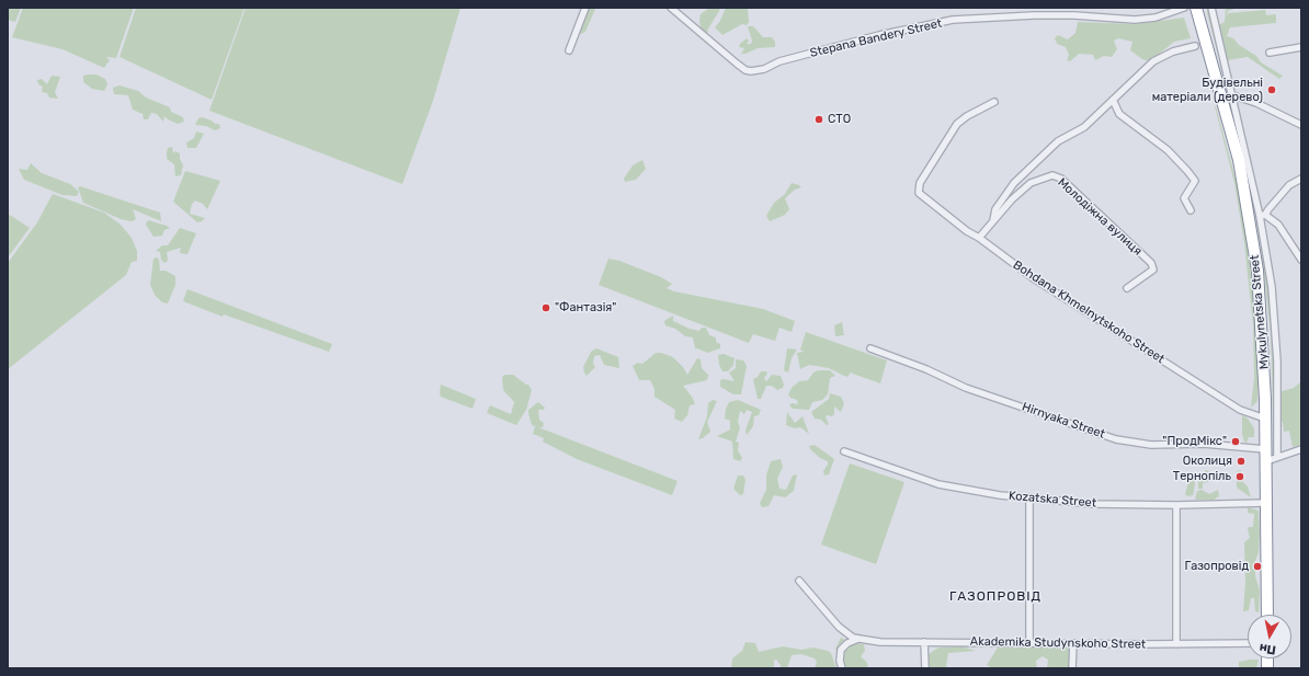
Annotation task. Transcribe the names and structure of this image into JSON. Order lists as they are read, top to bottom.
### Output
{
  "streets": {
    "highway": ["Mykulynetska Street"],
    "street": [
      "Stepana Bandery Street",
      "Молодіжна вулиця",
      "Bohdana Khmelnytskoho Street",
      "Hirnyaka Street",
      "Kozatska Street",
      "Akademika Studynskoho Street"
    ]
  },
  "crossings": [
    ["Молодіжна вулиця", "Bohdana Khmelnytskoho Street"],
    ["Bohdana Khmelnytskoho Street", "Mykulynetska Street"],
    ["Mykulynetska Street", "Hirnyaka Street"],
    ["Mykulynetska Street", "Kozatska Street"]
  ],
  "districts": ["ГАЗОПРОВІД"],
  "places": [
    "Будівельні матеріали (дерево)",
    "СТО",
    "\"Фантазія\"",
    "\"ПродМікс\"",
    "Околиця",
    "Тернопіль",
    "Газопровід"
  ],
  "north": "bottom"
}
